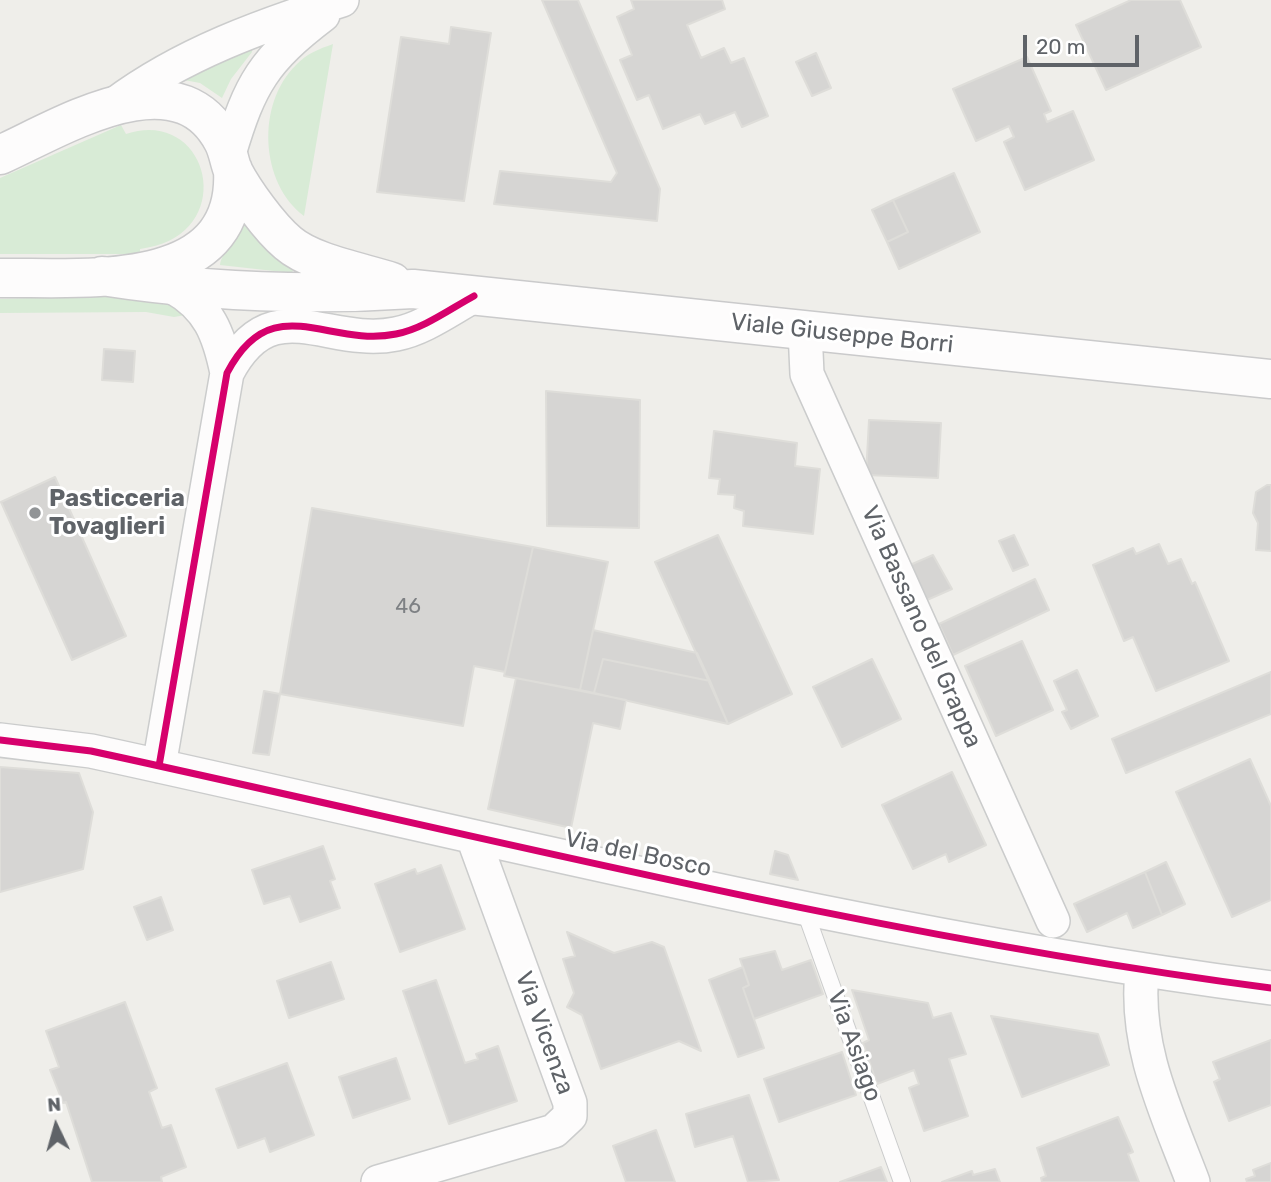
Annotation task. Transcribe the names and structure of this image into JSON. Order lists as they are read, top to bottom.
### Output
{
  "streets": {
    "main road": ["Viale Giuseppe Borri"],
    "street": ["Via Bassano del Grappa", "Via del Bosco", "Via Vicenza"],
    "lane": ["Via Asiago"]
  },
  "crossings": [
    ["Viale Giuseppe Borri", "Via Bassano del Grappa"],
    ["Via del Bosco", "Via Vicenza"],
    ["Via del Bosco", "Via Asiago"]
  ],
  "places": ["Pasticceria Tovaglieri"],
  "house_numbers": ["46"],
  "scale_bar": "20 m",
  "north": "top"
}
